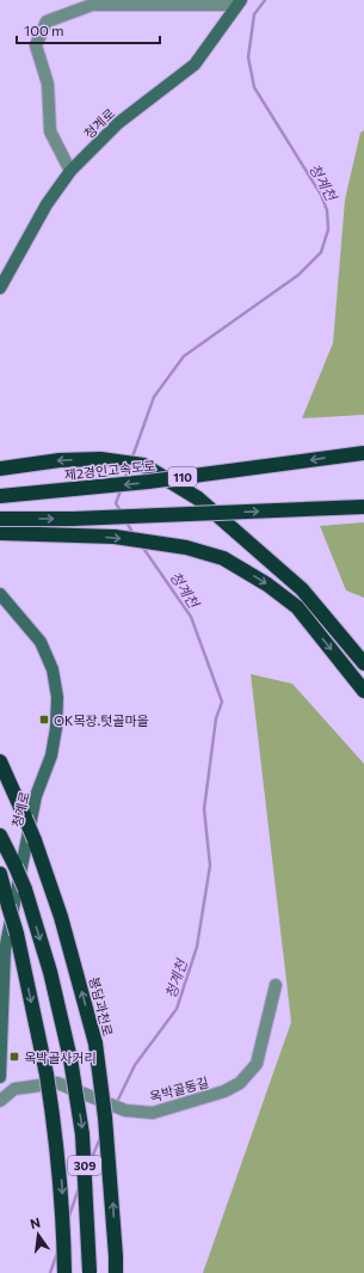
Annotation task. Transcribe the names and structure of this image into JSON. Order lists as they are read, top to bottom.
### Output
{
  "streets": {
    "highway": [
      "제2경인고속도로",
      "110",
      "봉담과천로",
      "309"
    ],
    "street": ["청계로", "옥박골동길"]
  },
  "water": ["청계천"],
  "places": {
    "transit": ["OK목장.텃골마을", "옥박골사거리"]
  },
  "scale_bar": "100 m",
  "north": "top"
}
